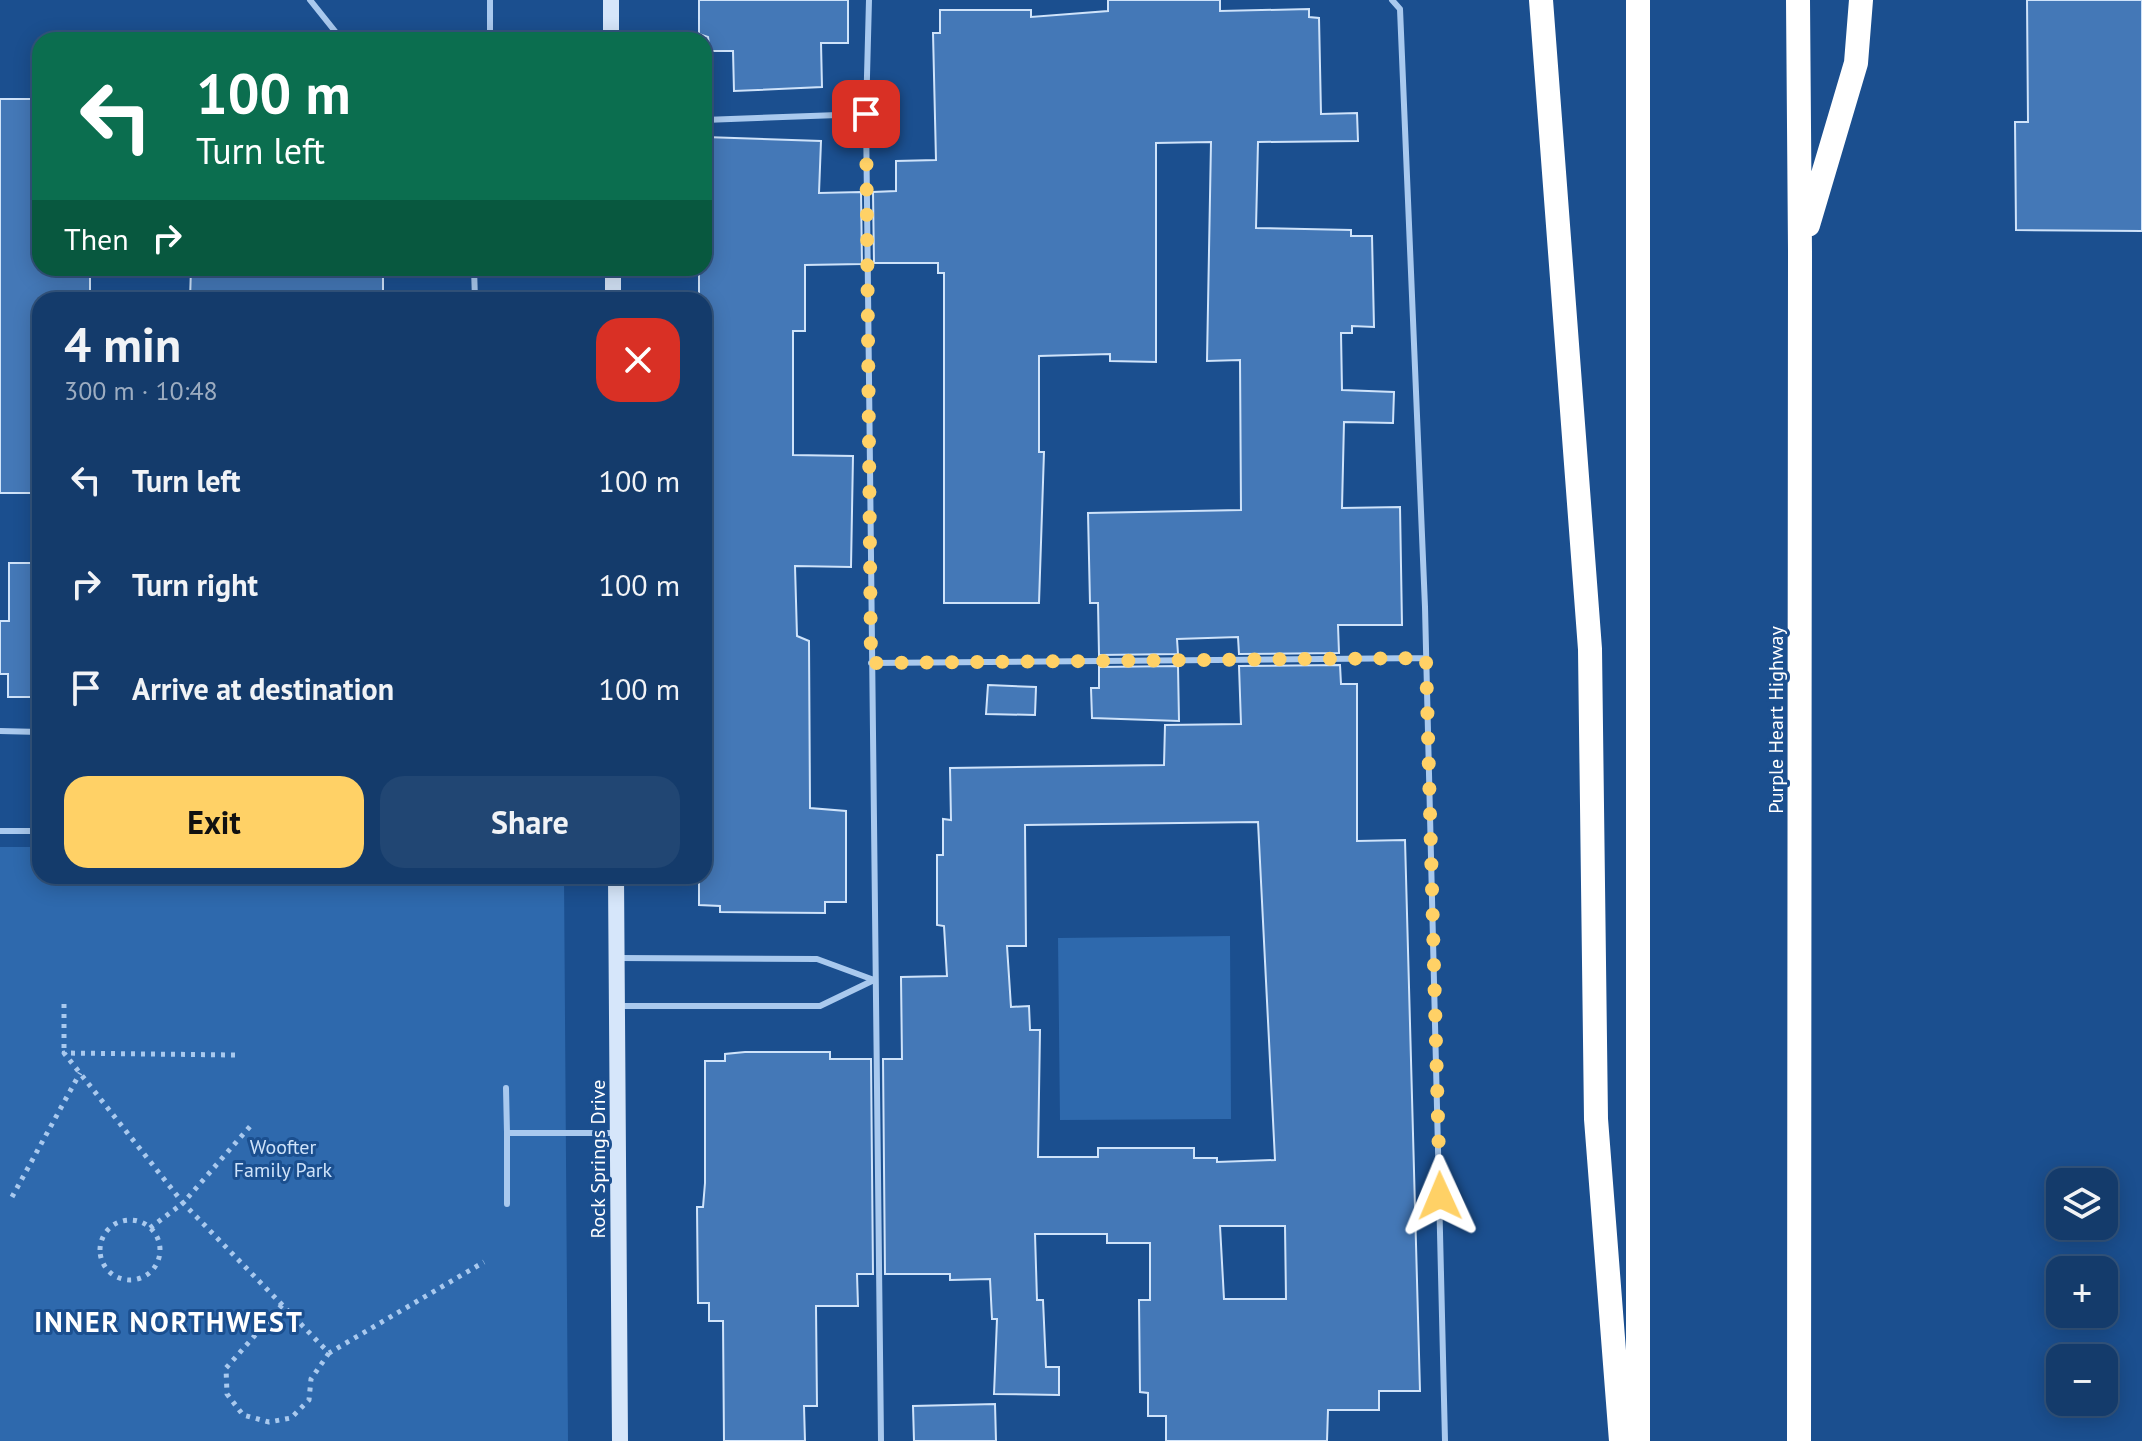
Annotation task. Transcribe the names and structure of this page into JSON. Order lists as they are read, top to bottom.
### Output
{
  "streets": {
    "highway": ["Purple Heart Highway"],
    "street": ["Rock Springs Drive"]
  },
  "districts": ["INNER NORTHWEST"],
  "parks": ["Woofter Family Park"],
  "page": {
    "turn": ["100 m", "Turn left"],
    "then": "Then",
    "heading": ["4 min", "300 m · 10:48"],
    "list": [
      {
        "name": "Turn left",
        "value": "100 m"
      },
      {
        "name": "Turn right",
        "value": "100 m"
      },
      {
        "name": "Arrive at destination",
        "value": "100 m"
      }
    ],
    "buttons": ["Exit", "Share"],
    "map_buttons": ["+", "−"]
  }
}
